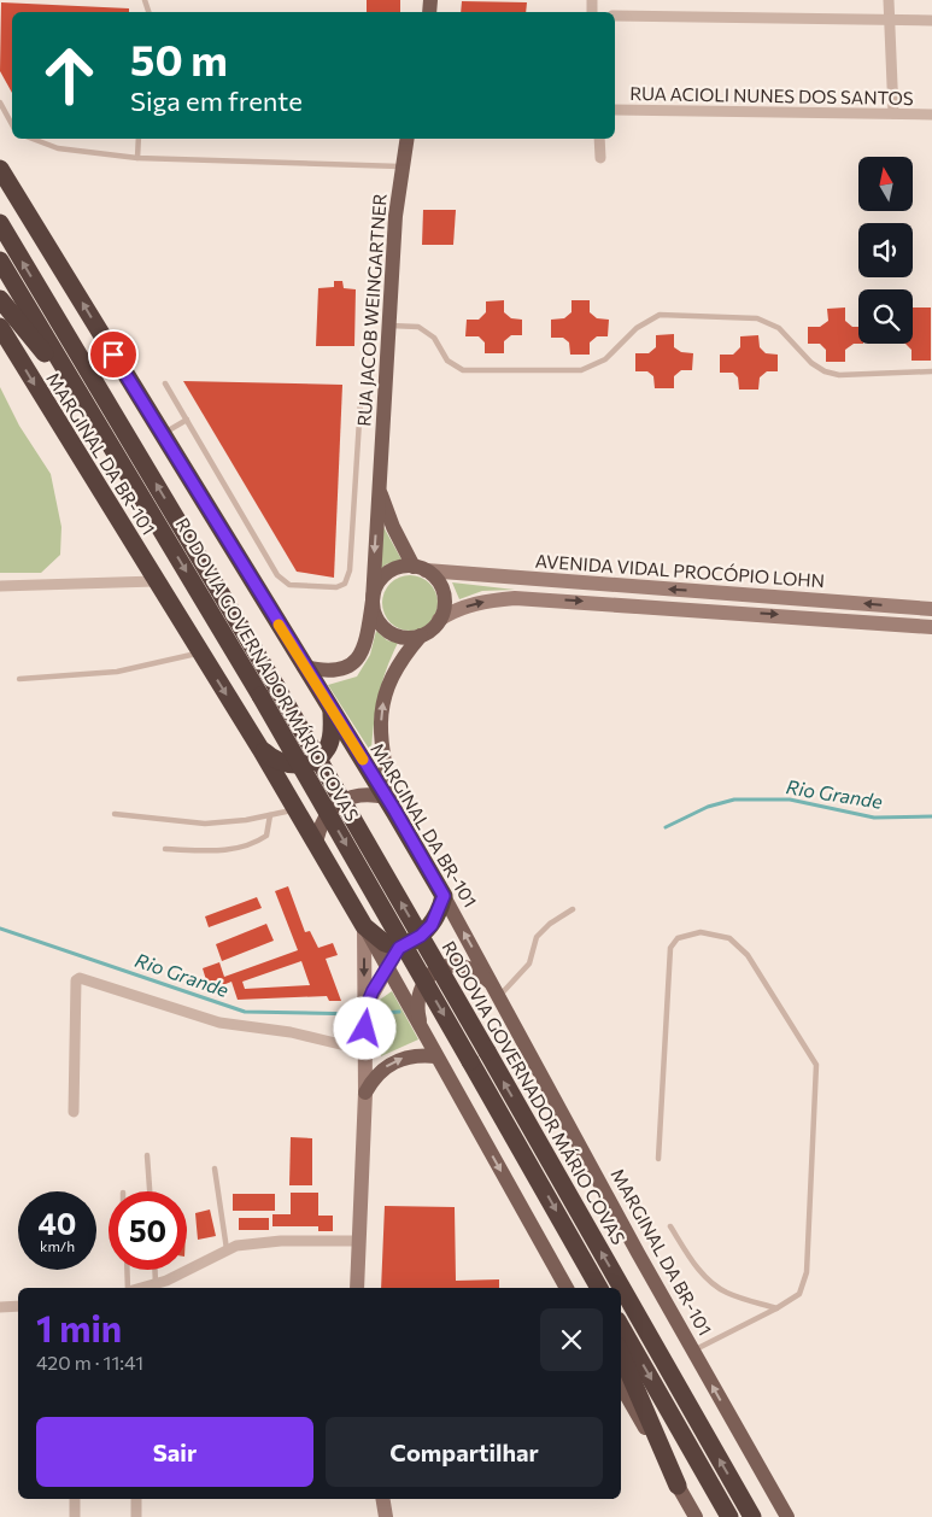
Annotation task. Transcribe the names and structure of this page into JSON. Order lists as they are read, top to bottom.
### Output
{
  "streets": {
    "highway": ["MARGINAL DA BR-101", "RODOVIA GOVERNADOR MÁRIO COVAS"],
    "main road": ["RUA JACOB WEINGARTNER"],
    "street": ["RUA ACIOLI NUNES DOS SANTOS", "AVENIDA VIDAL PROCÓPIO LOHN"]
  },
  "crossings": [
    ["RUA JACOB WEINGARTNER", "MARGINAL DA BR-101"],
    ["RUA JACOB WEINGARTNER", "AVENIDA VIDAL PROCÓPIO LOHN"]
  ],
  "water": ["Rio Grande"],
  "north": "top",
  "page": {
    "turn": ["50 m", "Siga em frente"],
    "speed": "40 km/h",
    "limit": "50",
    "heading": ["1 min", "420 m · 11:41"],
    "buttons": ["Sair", "Compartilhar"]
  }
}
